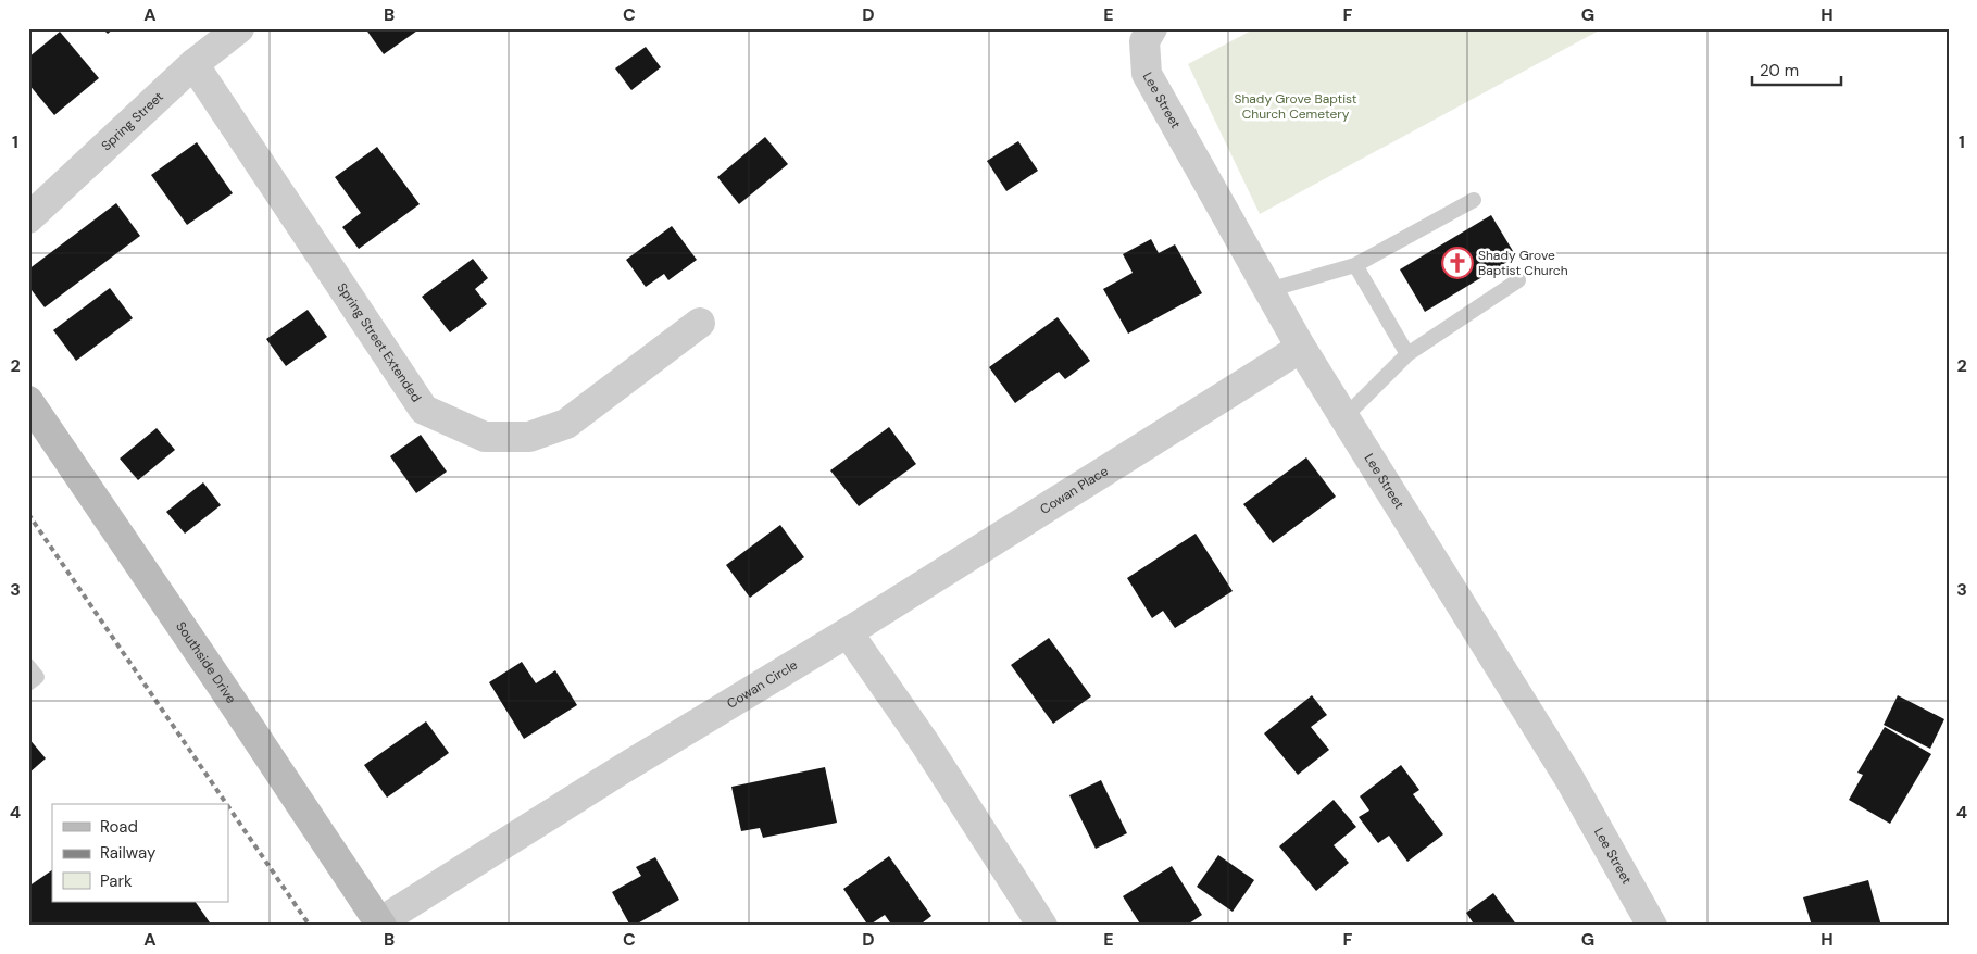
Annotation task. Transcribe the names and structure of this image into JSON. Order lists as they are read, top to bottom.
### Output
{
  "streets": {
    "street": [
      "Lee Street",
      "Spring Street",
      "Spring Street Extended",
      "Cowan Place",
      "Southside Drive",
      "Cowan Circle"
    ]
  },
  "crossings": [
    ["Lee Street", "Cowan Place"],
    ["Spring Street", "Spring Street Extended"],
    ["Cowan Place", "Cowan Circle"],
    ["Southside Drive", "Cowan Circle"]
  ],
  "parks": ["Shady Grove Baptist Church Cemetery"],
  "places": {
    "church": ["Shady Grove Baptist Church"]
  },
  "legend": ["Road", "Railway", "Park"],
  "scale_bar": "20 m",
  "grid": {
    "columns": [
      "A",
      "B",
      "C",
      "D",
      "E",
      "F",
      "G",
      "H"
    ],
    "rows": [
      "1",
      "2",
      "3",
      "4"
    ]
  }
}
